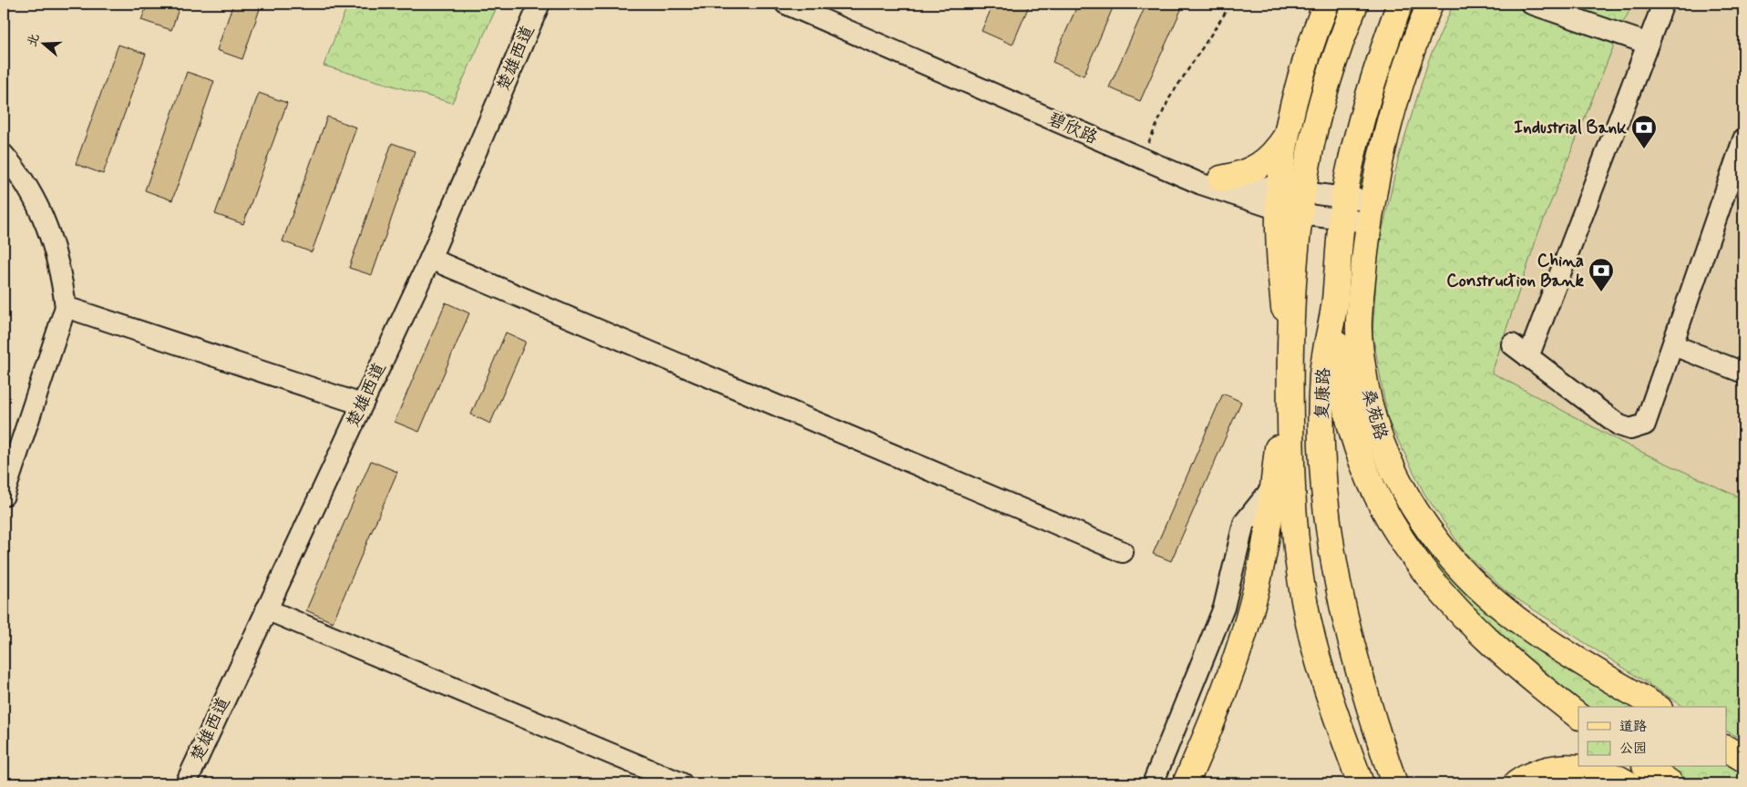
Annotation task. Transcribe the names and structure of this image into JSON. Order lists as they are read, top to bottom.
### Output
{
  "streets": {
    "main road": ["复康路", "桑苑路"],
    "street": ["楚雄西道", "碧欣路"]
  },
  "crossings": [
    ["碧欣路", "复康路"],
    ["碧欣路", "桑苑路"]
  ],
  "places": {
    "bank": ["Industrial Bank", "China Construction Bank"]
  },
  "legend": ["道路", "公园"],
  "north": "left"
}
